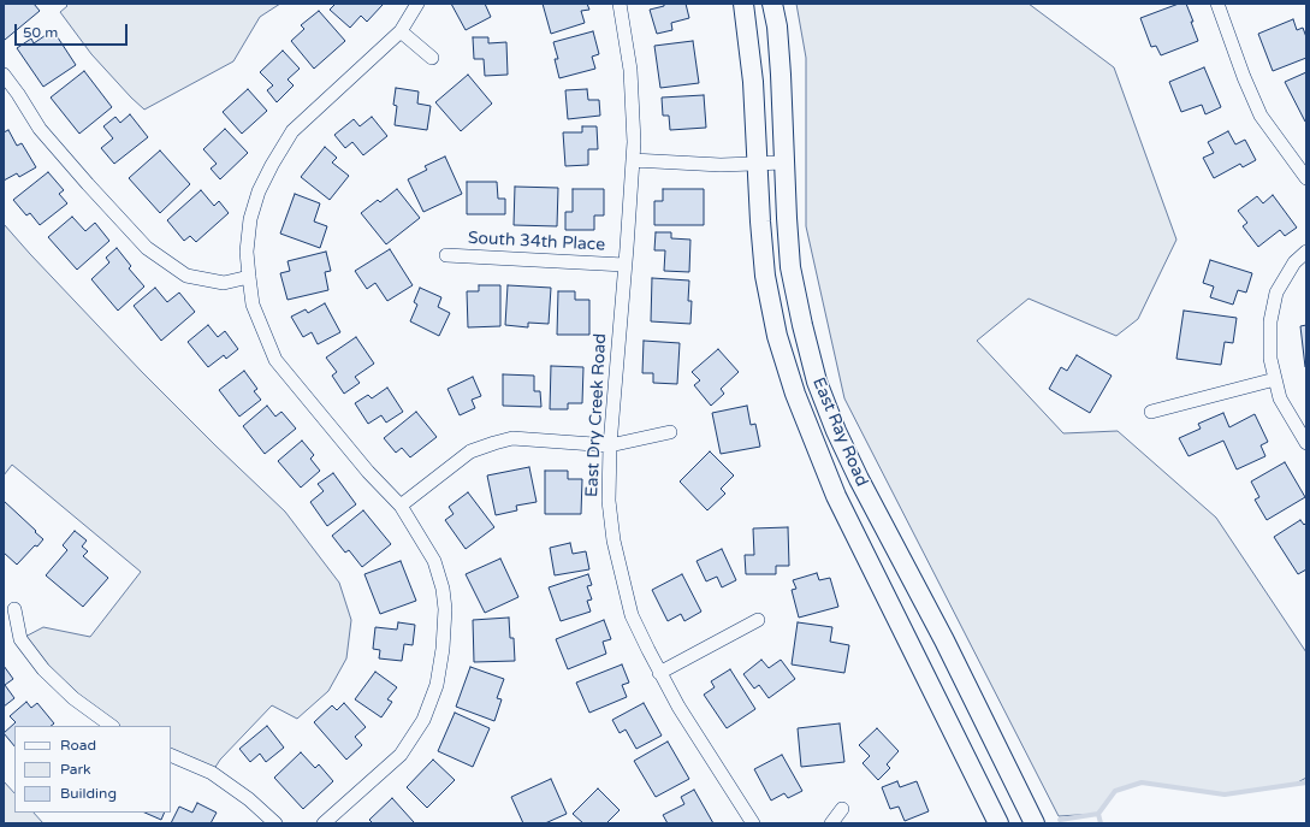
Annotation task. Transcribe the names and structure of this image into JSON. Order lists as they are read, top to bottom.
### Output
{
  "streets": {
    "main road": ["East Ray Road"],
    "street": ["South 34th Place", "East Dry Creek Road"]
  },
  "crossings": [
    ["South 34th Place", "East Dry Creek Road"]
  ],
  "legend": ["Road", "Park", "Building"],
  "scale_bar": "50 m"
}
